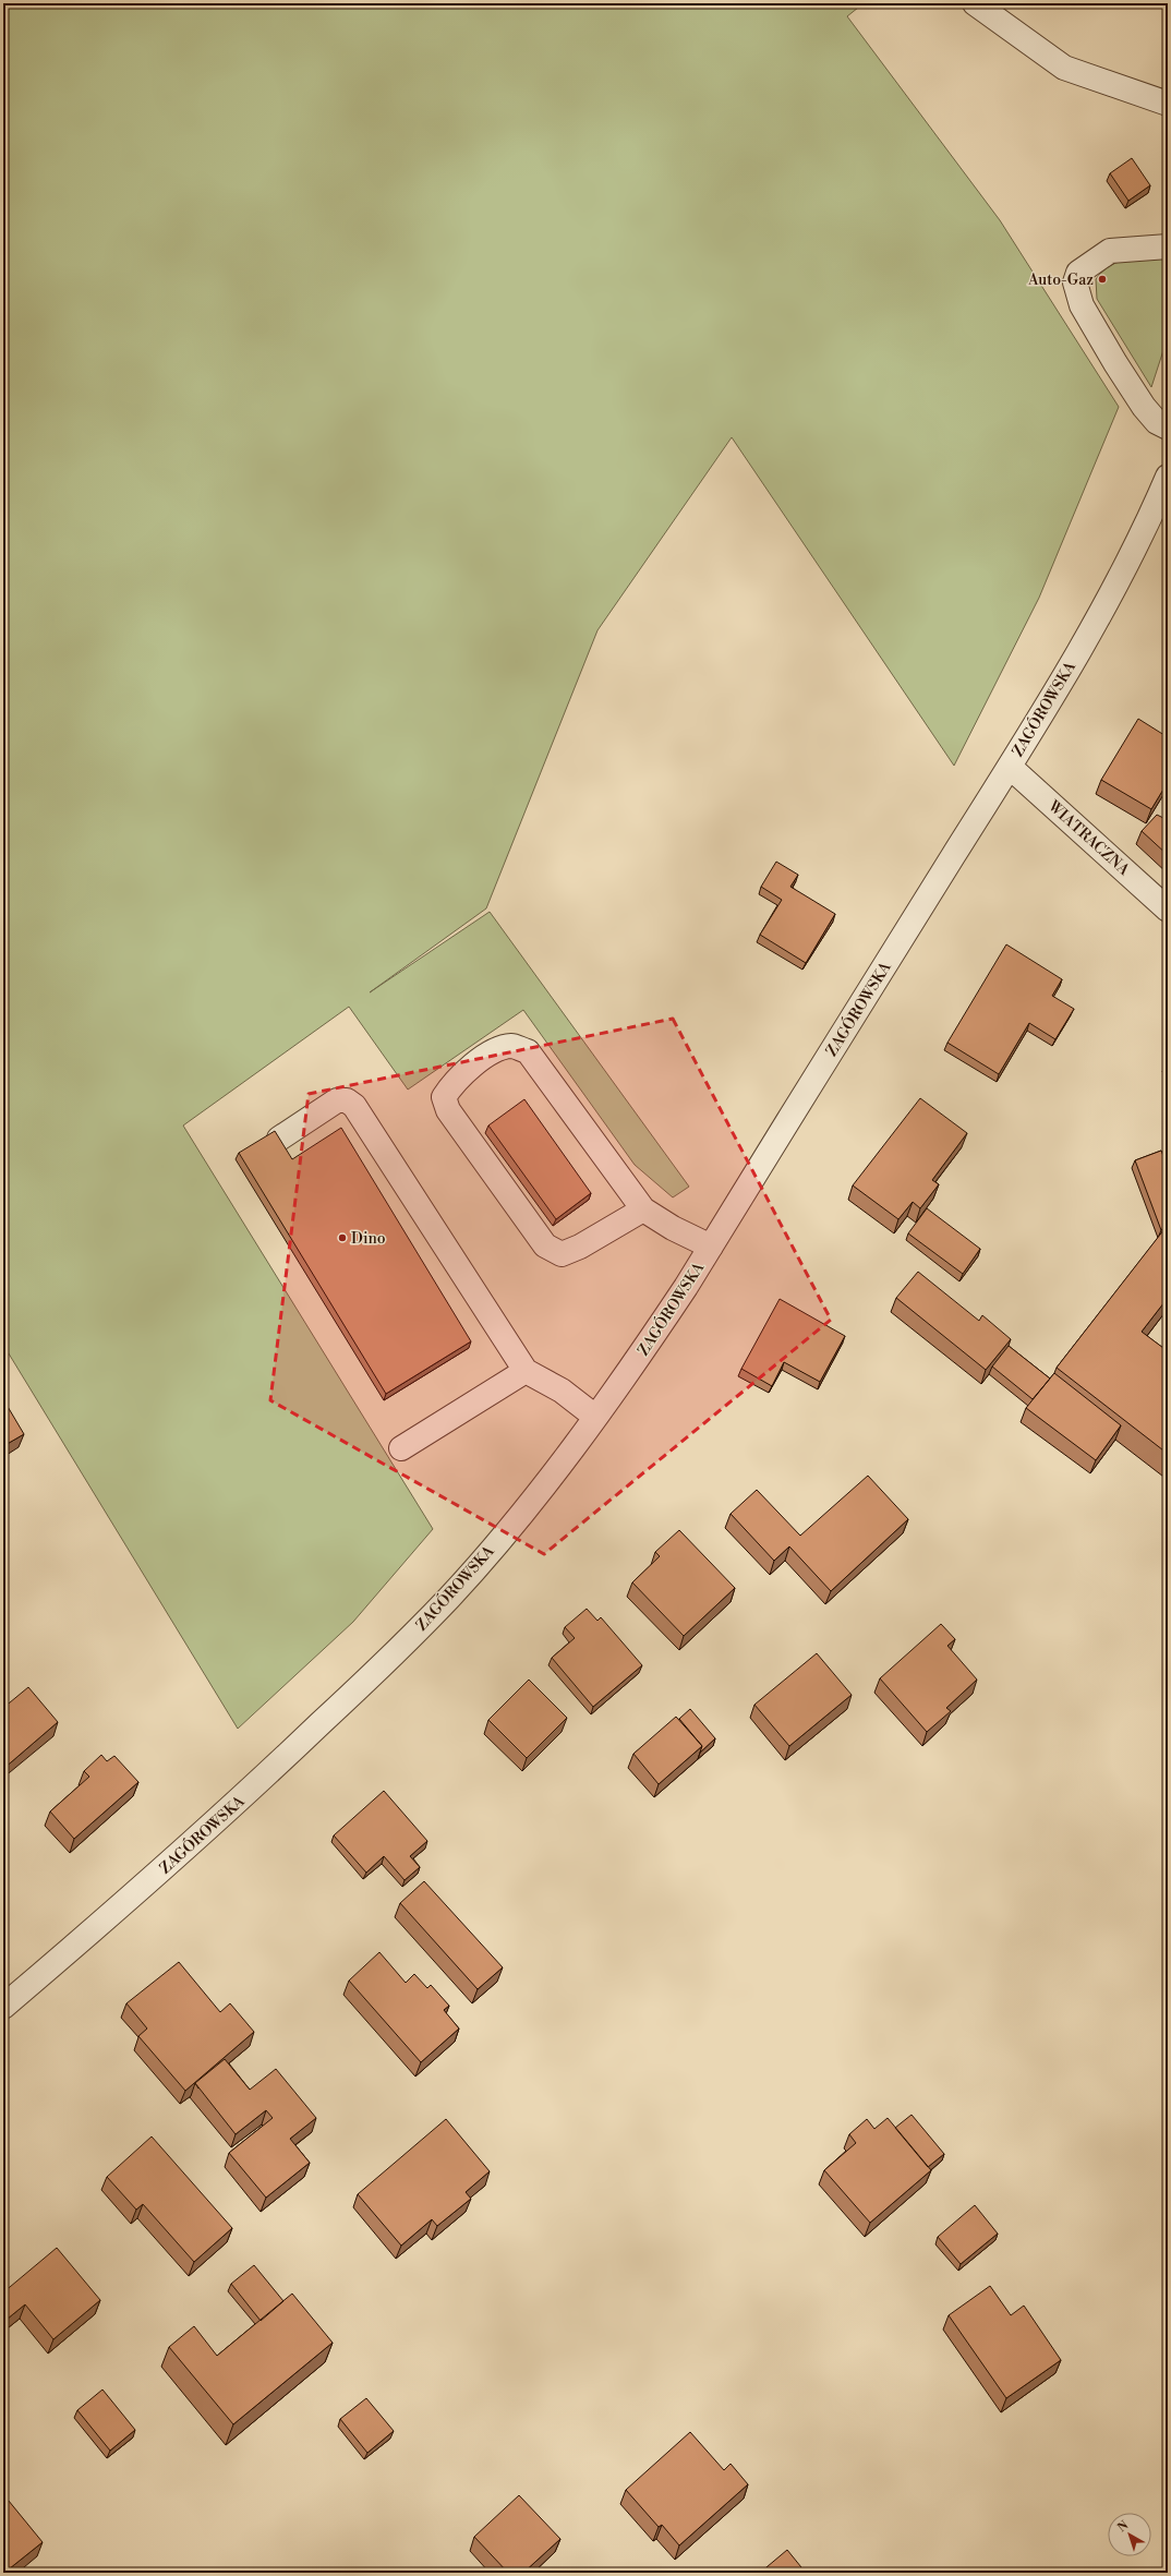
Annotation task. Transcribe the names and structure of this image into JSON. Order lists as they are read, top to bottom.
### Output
{
  "streets": {
    "street": ["ZAGÓROWSKA", "WIATRACZNA"]
  },
  "crossings": [
    ["ZAGÓROWSKA", "WIATRACZNA"]
  ],
  "places": ["Auto-Gaz", "Dino"],
  "north": "top left"
}
